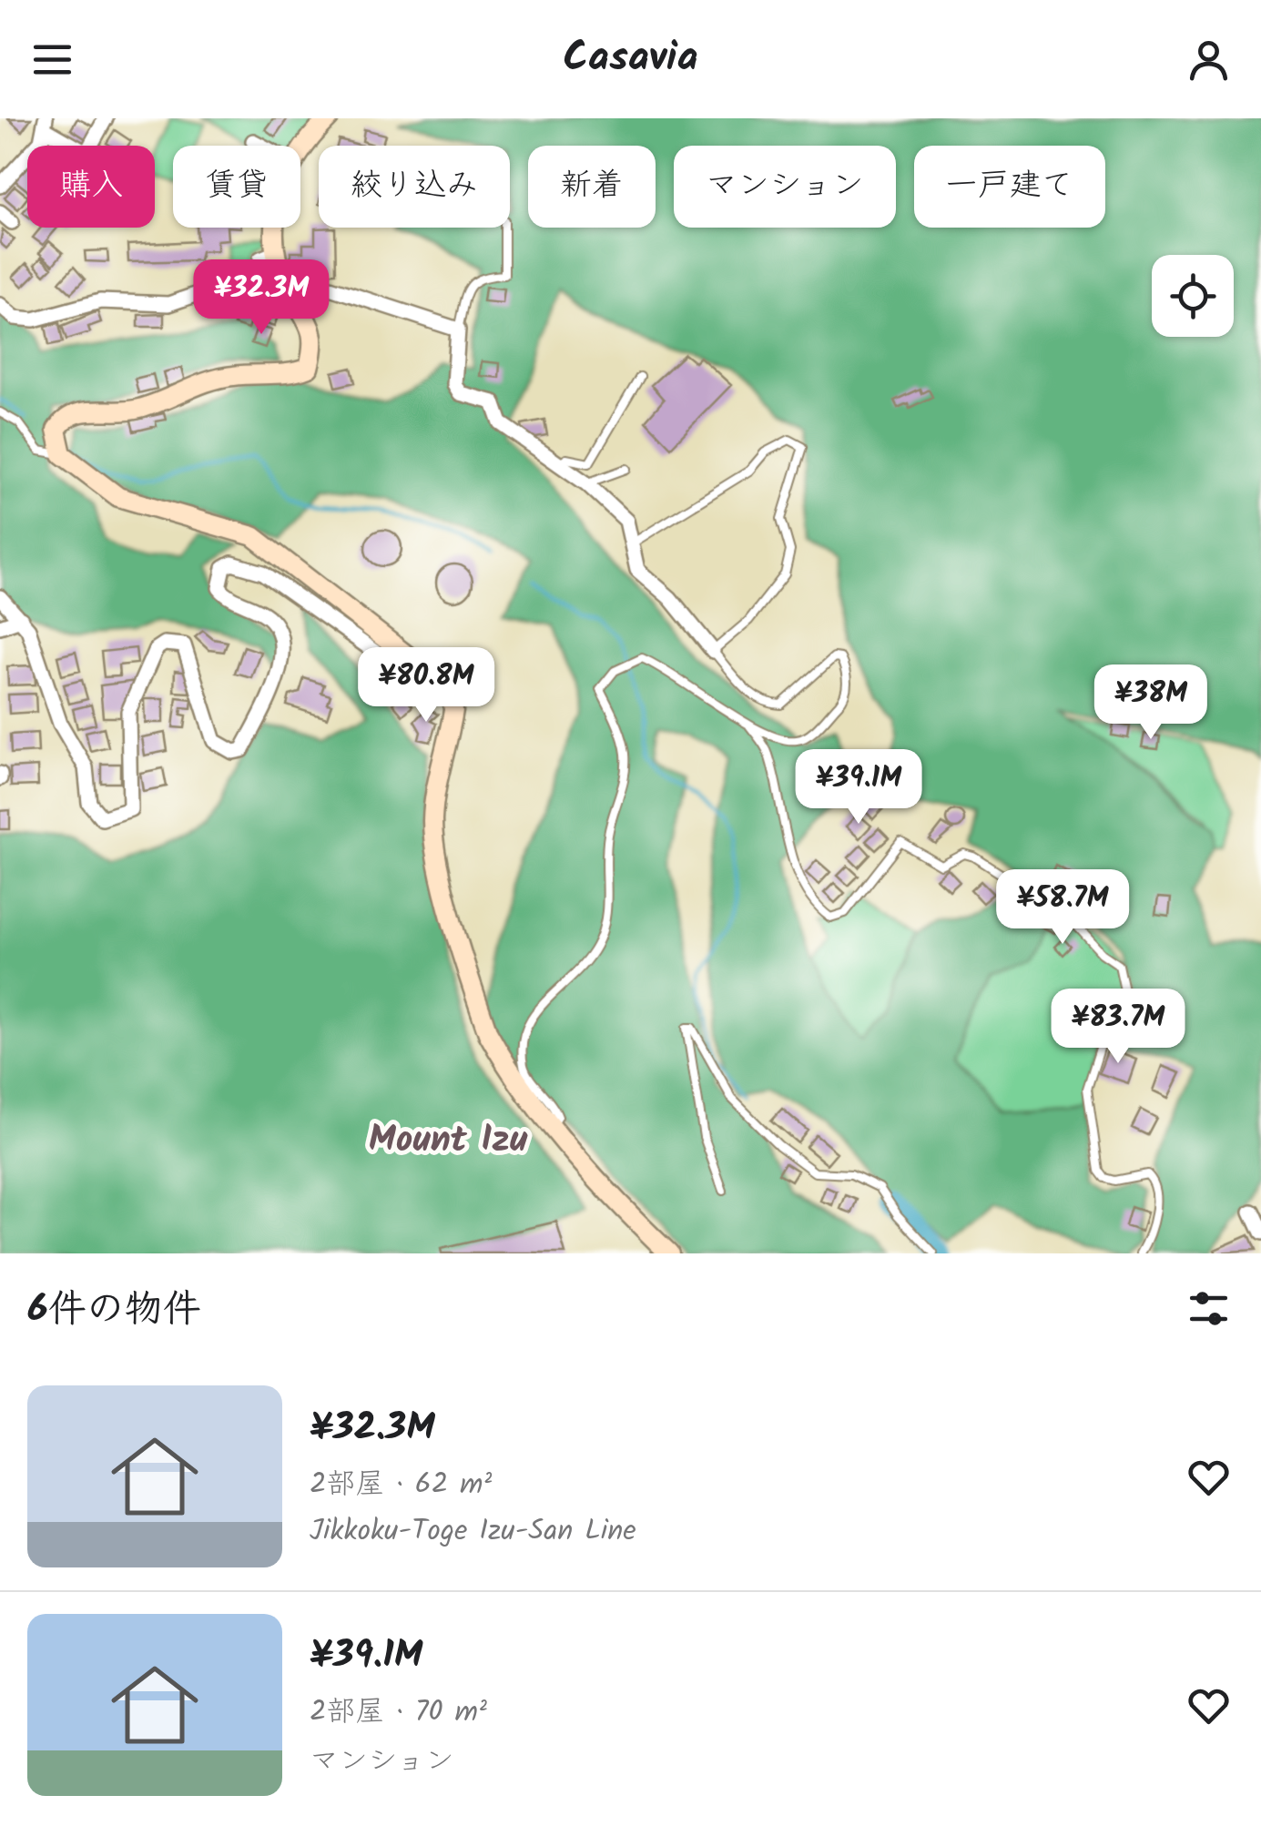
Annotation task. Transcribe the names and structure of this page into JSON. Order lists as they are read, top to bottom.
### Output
{
  "districts": ["Mount Izu"],
  "page": {
    "header": "Casavia",
    "chip": [
      "購入",
      "賃貸",
      "絞り込み",
      "新着",
      "マンション",
      "一戸建て"
    ],
    "price": [
      "¥32.3M",
      "¥80.8M",
      "¥38M",
      "¥39.1M",
      "¥58.7M",
      "¥83.7M"
    ],
    "heading": "6件の物件",
    "list": [
      {
        "name": "¥32.3M",
        "note": "2部屋 · 62 m² · Jikkoku-Toge Izu-San Line"
      },
      {
        "name": "¥39.1M",
        "note": "2部屋 · 70 m² · マンション"
      }
    ]
  }
}
